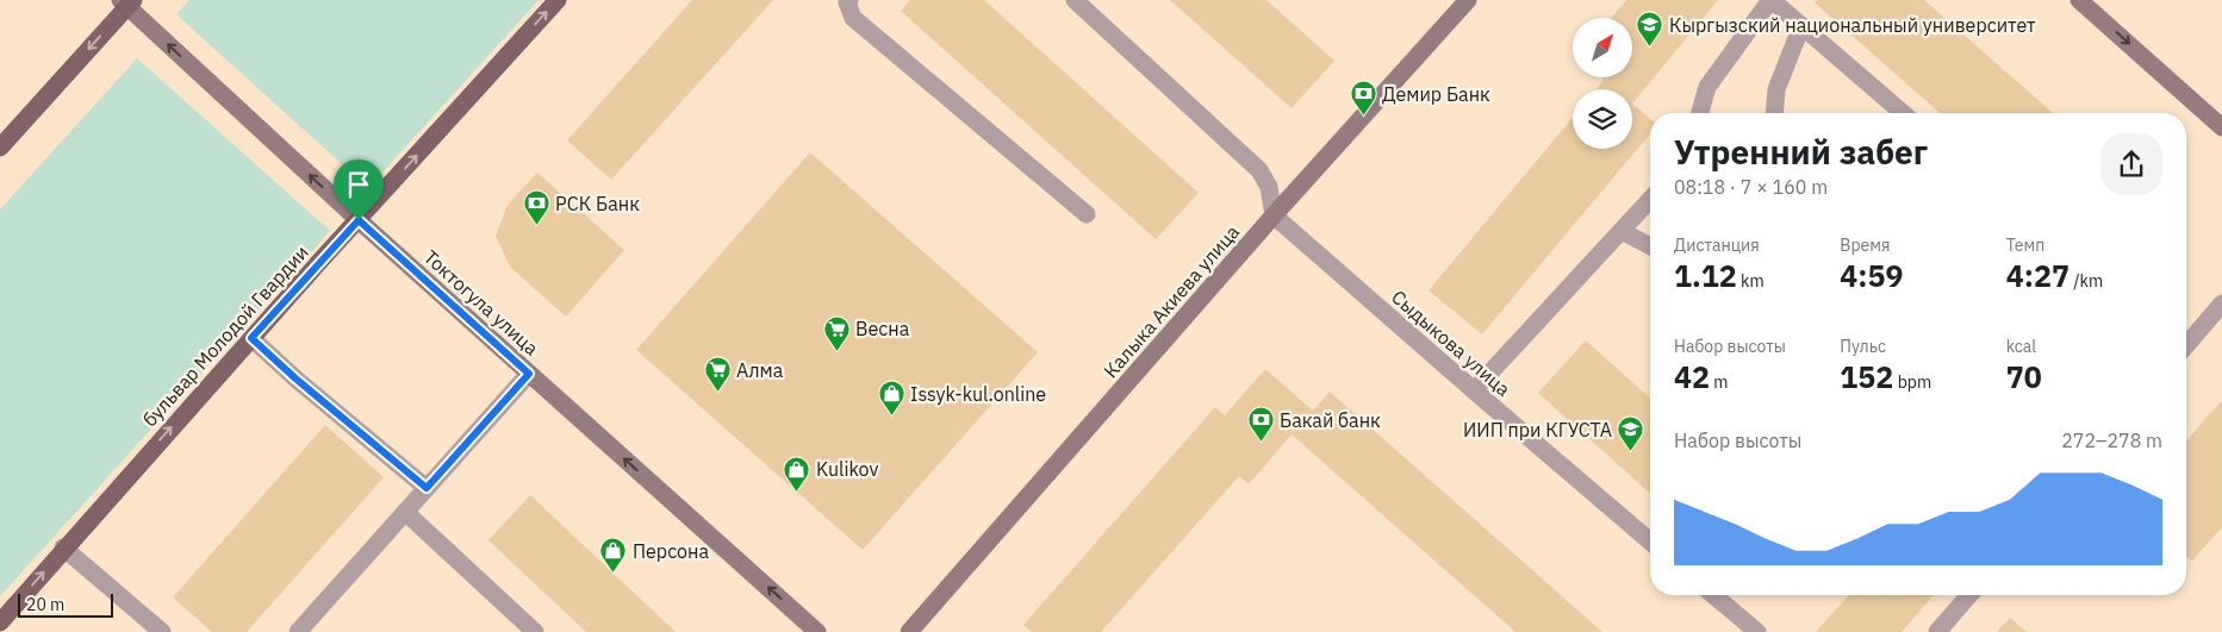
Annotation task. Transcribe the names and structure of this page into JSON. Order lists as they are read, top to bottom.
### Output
{
  "streets": {
    "main road": ["Калыка Акиева улица", "Токтогула улица", "бульвар Молодой Гвардии"],
    "street": ["Сыдыкова улица"]
  },
  "crossings": [
    ["Калыка Акиева улица", "Сыдыкова улица"],
    ["Токтогула улица", "бульвар Молодой Гвардии"]
  ],
  "one_way": ["Токтогула улица", "бульвар Молодой Гвардии"],
  "places": {
    "school or university": ["Кыргызский национальный университет", "ИИП при КГУСТА"],
    "bank": ["Демир Банк", "РСК Банк", "Бакай банк"],
    "supermarket": ["Весна", "Алма"],
    "shop": ["Issyk-kul.online", "Kulikov", "Персона"]
  },
  "scale_bar": "20 m",
  "north": "top right",
  "page": {
    "heading": ["Утренний забег", "08:18 · 7 × 160 m"],
    "stats": [
      ["Дистанция", "1.12 km"],
      ["Время", "4:59"],
      ["Темп", "4:27 /km"],
      ["Набор высоты", "42 m"],
      ["Пульс", "152 bpm"],
      ["kcal", "70"]
    ],
    "chart": ["Набор высоты", "272–278 m"],
    "scale": "20 m"
  }
}
